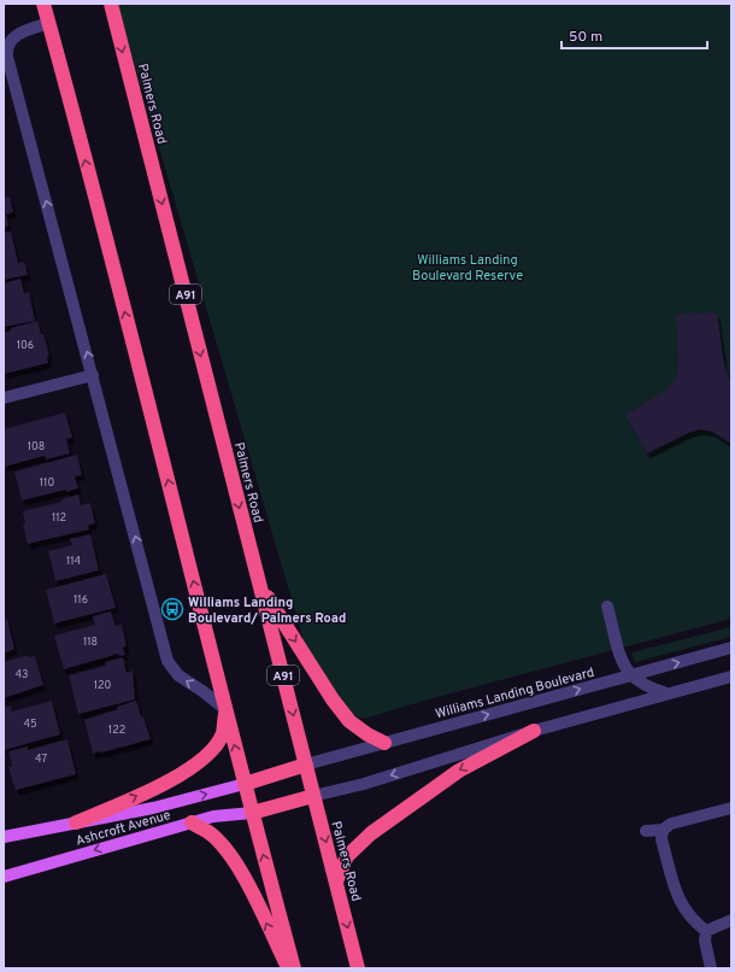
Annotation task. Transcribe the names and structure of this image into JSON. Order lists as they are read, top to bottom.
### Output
{
  "streets": {
    "highway": ["Palmers Road", "A91"],
    "main road": ["Ashcroft Avenue"],
    "street": ["Williams Landing Boulevard"]
  },
  "crossings": [
    ["Palmers Road", "Williams Landing Boulevard"]
  ],
  "parks": ["Williams Landing Boulevard Reserve"],
  "places": {
    "bus stop": ["Williams Landing Boulevard/ Palmers Road"]
  },
  "house_numbers": [
    "106",
    "108",
    "110",
    "112",
    "114",
    "116",
    "118",
    "43",
    "120",
    "45",
    "122",
    "47"
  ],
  "scale_bar": "50 m"
}
